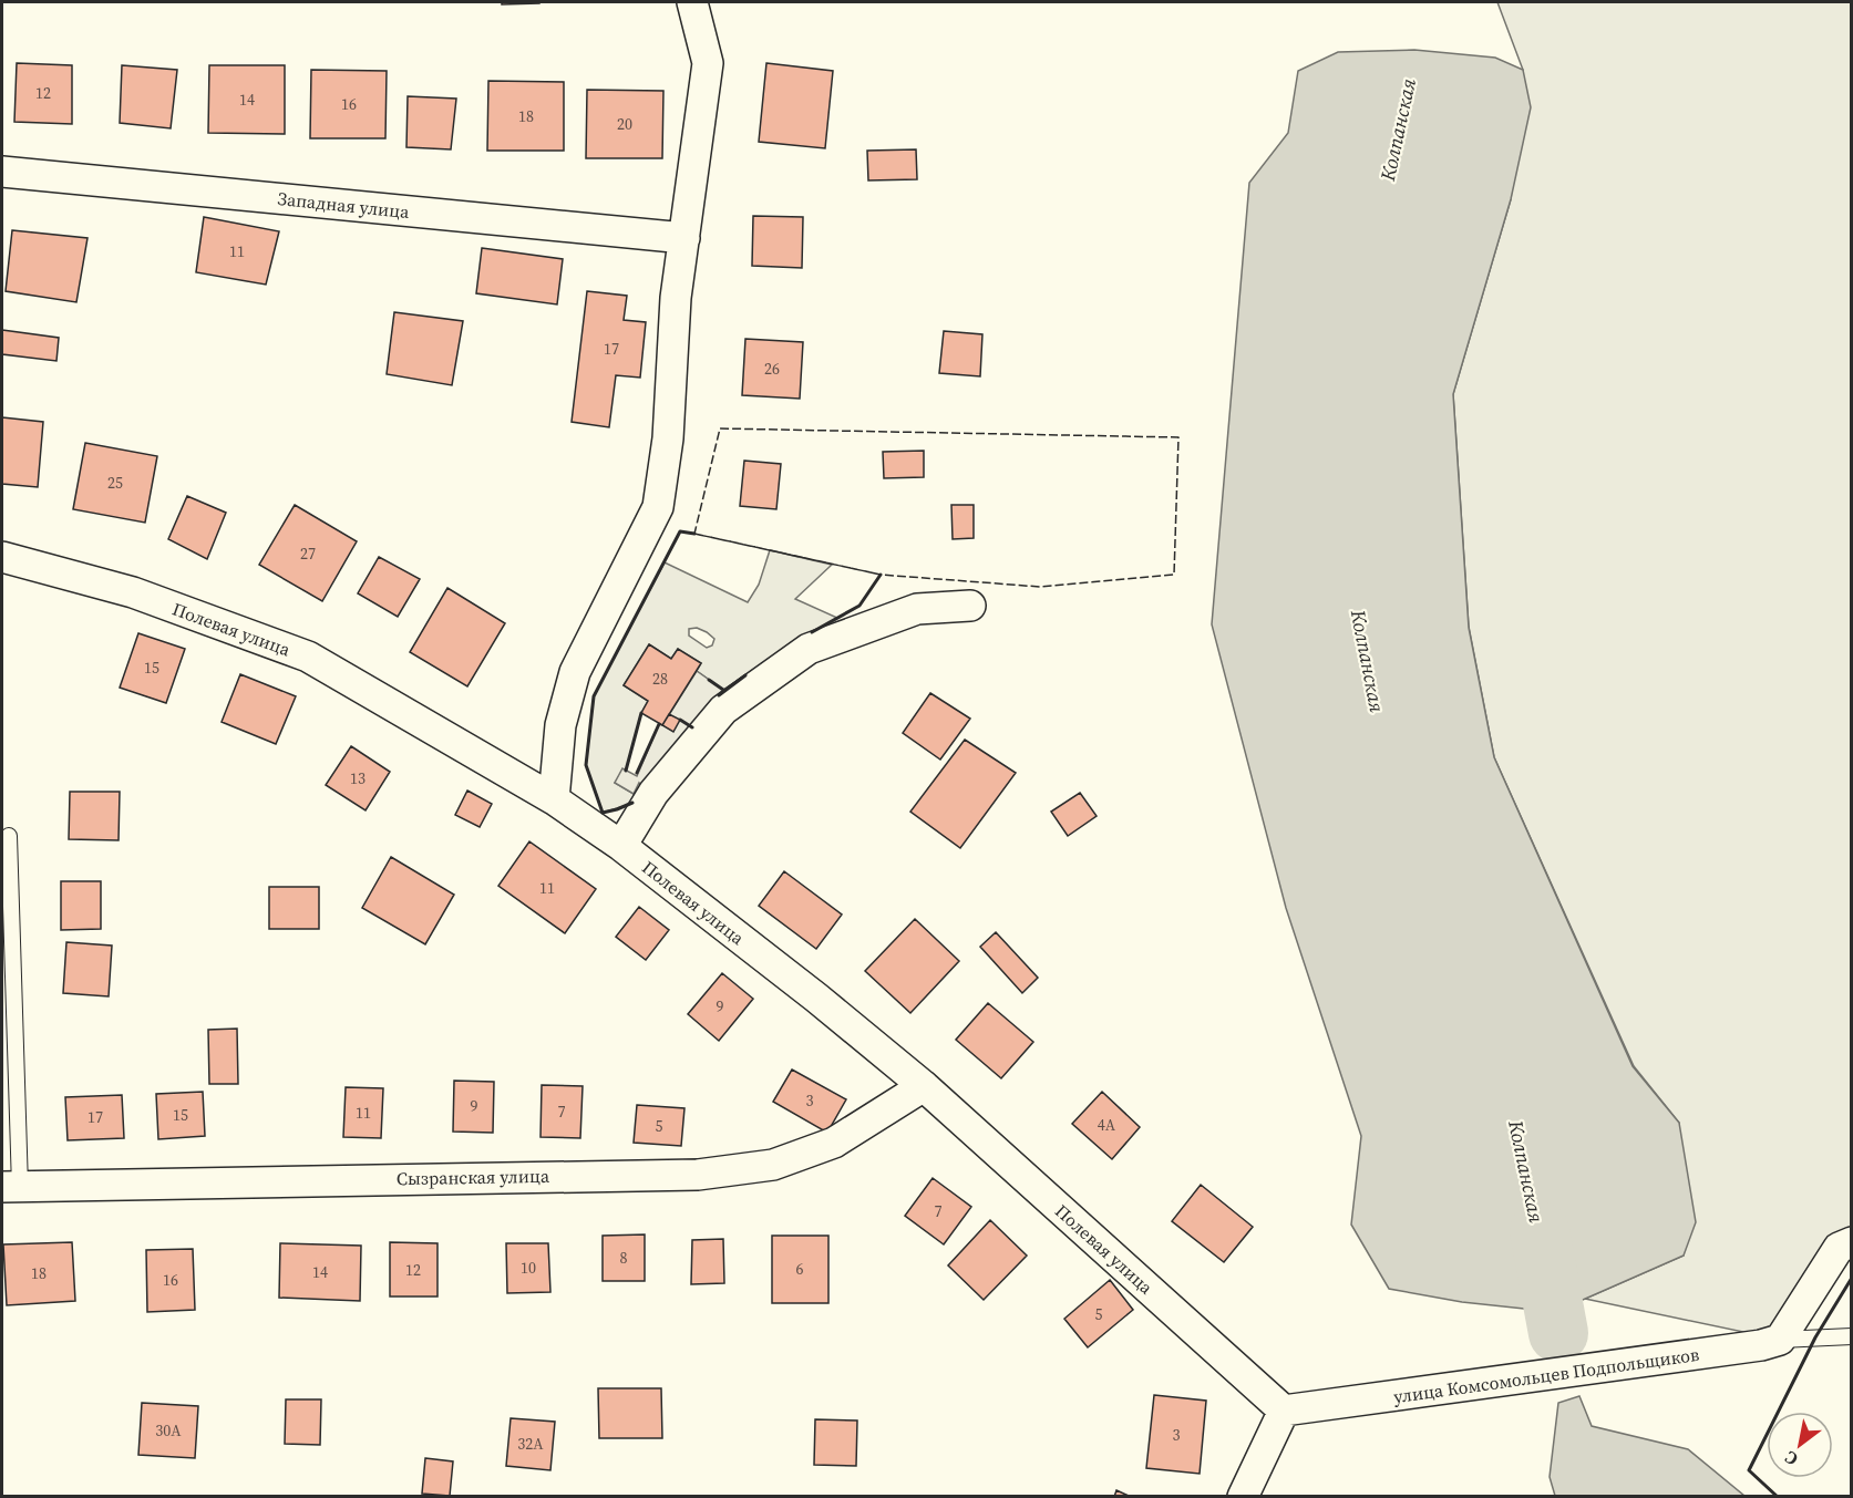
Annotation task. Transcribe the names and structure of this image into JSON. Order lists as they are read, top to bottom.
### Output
{
  "streets": {
    "street": [
      "Западная улица",
      "Полевая улица",
      "Сызранская улица",
      "улица Комсомольцев Подпольщиков"
    ]
  },
  "crossings": [
    ["Полевая улица", "Сызранская улица"],
    ["Полевая улица", "улица Комсомольцев Подпольщиков"]
  ],
  "water": ["Колпанская"],
  "house_numbers": [
    "12",
    "14",
    "16",
    "18",
    "20",
    "11",
    "17",
    "26",
    "25",
    "27",
    "15",
    "28",
    "13",
    "11",
    "9",
    "3",
    "9",
    "7",
    "11",
    "15",
    "17",
    "4А",
    "5",
    "7",
    "8",
    "10",
    "6",
    "12",
    "14",
    "18",
    "16",
    "5",
    "30А",
    "3",
    "32А"
  ],
  "north": "bottom left"
}
